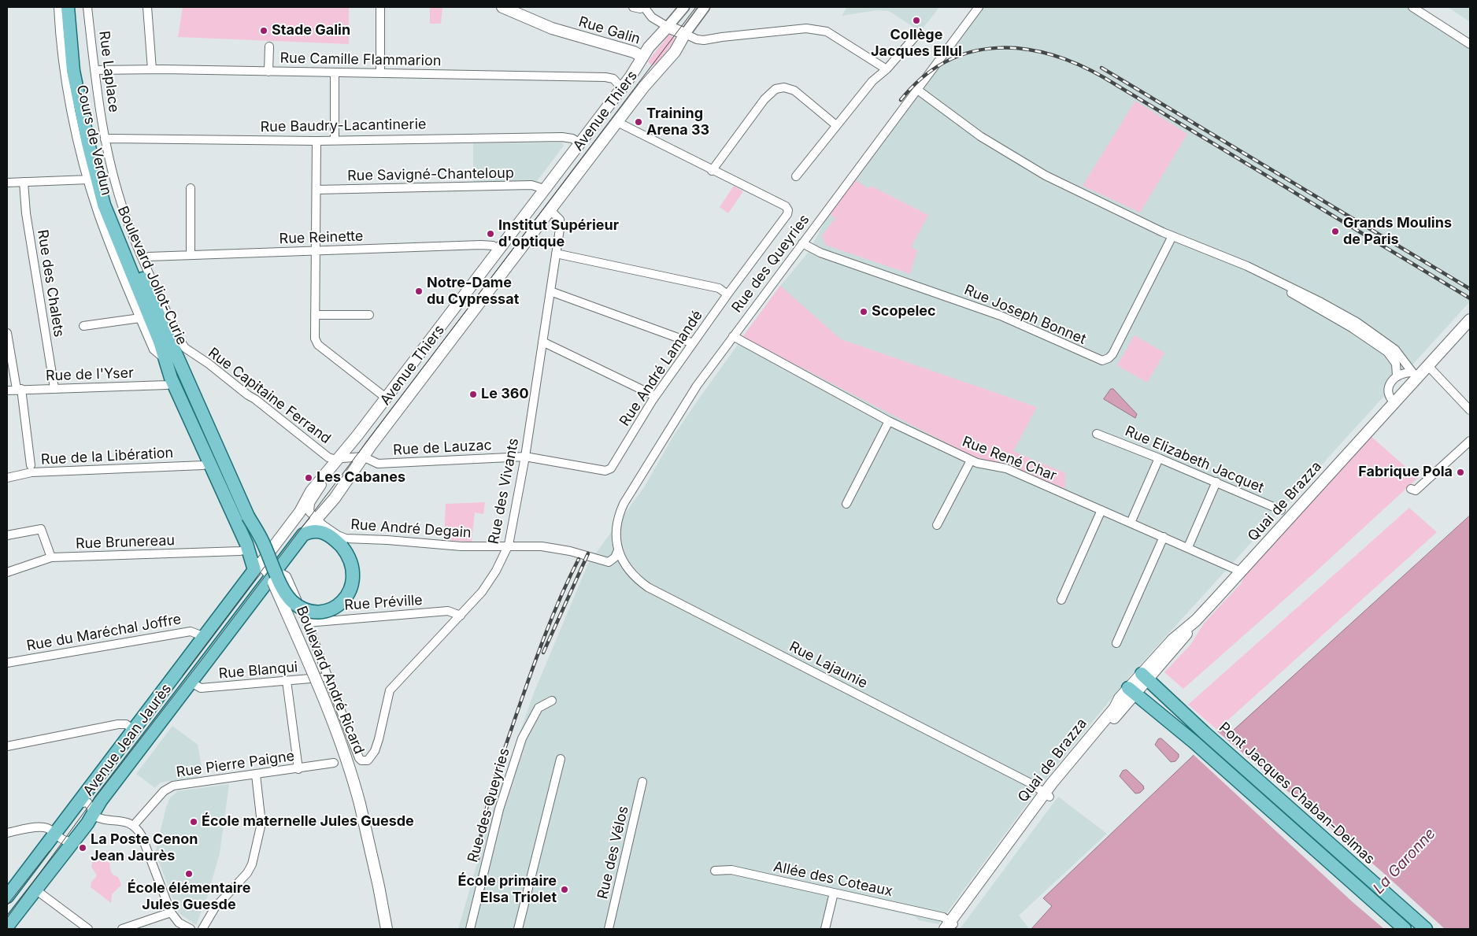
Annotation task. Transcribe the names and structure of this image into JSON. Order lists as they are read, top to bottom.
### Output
{
  "streets": {
    "main road": [
      "Rue Galin",
      "Avenue Thiers",
      "Boulevard Joliot-Curie",
      "Quai de Brazza",
      "Boulevard André Ricard",
      "Avenue Jean Jaurès",
      "Pont Jacques Chaban-Delmas"
    ],
    "street": [
      "Rue Camille Flammarion",
      "Rue Laplace",
      "Rue Baudry-Lacantinerie",
      "Cours de Verdun",
      "Rue Savigné-Chanteloup",
      "Rue Reinette",
      "Rue des Queyries",
      "Rue des Chalets",
      "Rue Joseph Bonnet",
      "Rue André Lamandé",
      "Rue de l'Yser",
      "Rue Capitaine Ferrand",
      "Rue de Lauzac",
      "Rue de la Libération",
      "Rue René Char",
      "Rue Elizabeth Jacquet",
      "Rue des Vivants",
      "Rue André Degain",
      "Rue Brunereau",
      "Rue Préville",
      "Rue du Maréchal Joffre",
      "Rue Lajaunie",
      "Rue Blanqui",
      "Rue Pierre Paigne",
      "Rue des Vélos",
      "Allée des Coteaux"
    ]
  },
  "crossings": [
    ["Rue Galin", "Avenue Thiers"],
    ["Rue Camille Flammarion", "Rue Laplace"],
    ["Rue Camille Flammarion", "Avenue Thiers"],
    ["Rue Laplace", "Rue Baudry-Lacantinerie"],
    ["Rue Laplace", "Rue Reinette"],
    ["Rue Laplace", "Rue Capitaine Ferrand"],
    ["Avenue Thiers", "Rue Baudry-Lacantinerie"],
    ["Avenue Thiers", "Rue Savigné-Chanteloup"],
    ["Avenue Thiers", "Rue Reinette"],
    ["Avenue Thiers", "Rue Capitaine Ferrand"],
    ["Avenue Thiers", "Rue de Lauzac"],
    ["Avenue Thiers", "Rue des Vivants"],
    ["Avenue Thiers", "Rue André Degain"],
    ["Avenue Thiers", "Avenue Jean Jaurès"],
    ["Rue des Queyries", "Rue Joseph Bonnet"],
    ["Rue des Queyries", "Rue René Char"],
    ["Rue des Queyries", "Rue André Degain"],
    ["Rue des Queyries", "Rue Lajaunie"],
    ["Boulevard Joliot-Curie", "Rue de l'Yser"],
    ["Boulevard Joliot-Curie", "Rue André Degain"],
    ["Boulevard Joliot-Curie", "Rue Brunereau"],
    ["Boulevard Joliot-Curie", "Boulevard André Ricard"],
    ["Rue des Chalets", "Rue de l'Yser"],
    ["Rue André Lamandé", "Rue de Lauzac"],
    ["Rue André Lamandé", "Rue des Vivants"],
    ["Rue de Lauzac", "Rue des Vivants"],
    ["Rue René Char", "Quai de Brazza"],
    ["Rue des Vivants", "Rue André Degain"],
    ["Rue des Vivants", "Rue Préville"],
    ["Rue des Vivants", "Rue Blanqui"],
    ["Quai de Brazza", "Rue Lajaunie"],
    ["Quai de Brazza", "Pont Jacques Chaban-Delmas"],
    ["Quai de Brazza", "Allée des Coteaux"],
    ["Rue André Degain", "Rue Lajaunie"],
    ["Rue Brunereau", "Boulevard André Ricard"],
    ["Rue du Maréchal Joffre", "Avenue Jean Jaurès"],
    ["Rue Blanqui", "Avenue Jean Jaurès"]
  ],
  "water": ["La Garonne"],
  "places": [
    "Collège Jacques Ellul",
    "Stade Galin",
    "Training Arena 33",
    "Grands Moulins de Paris",
    "Institut Supérieur d'optique",
    "Notre-Dame du Cypressat",
    "Scopelec",
    "Le 360",
    "Fabrique Pola",
    "Les Cabanes",
    "École maternelle Jules Guesde",
    "La Poste Cenon Jean Jaurès",
    "École élémentaire Jules Guesde",
    "École primaire Elsa Triolet"
  ]
}
